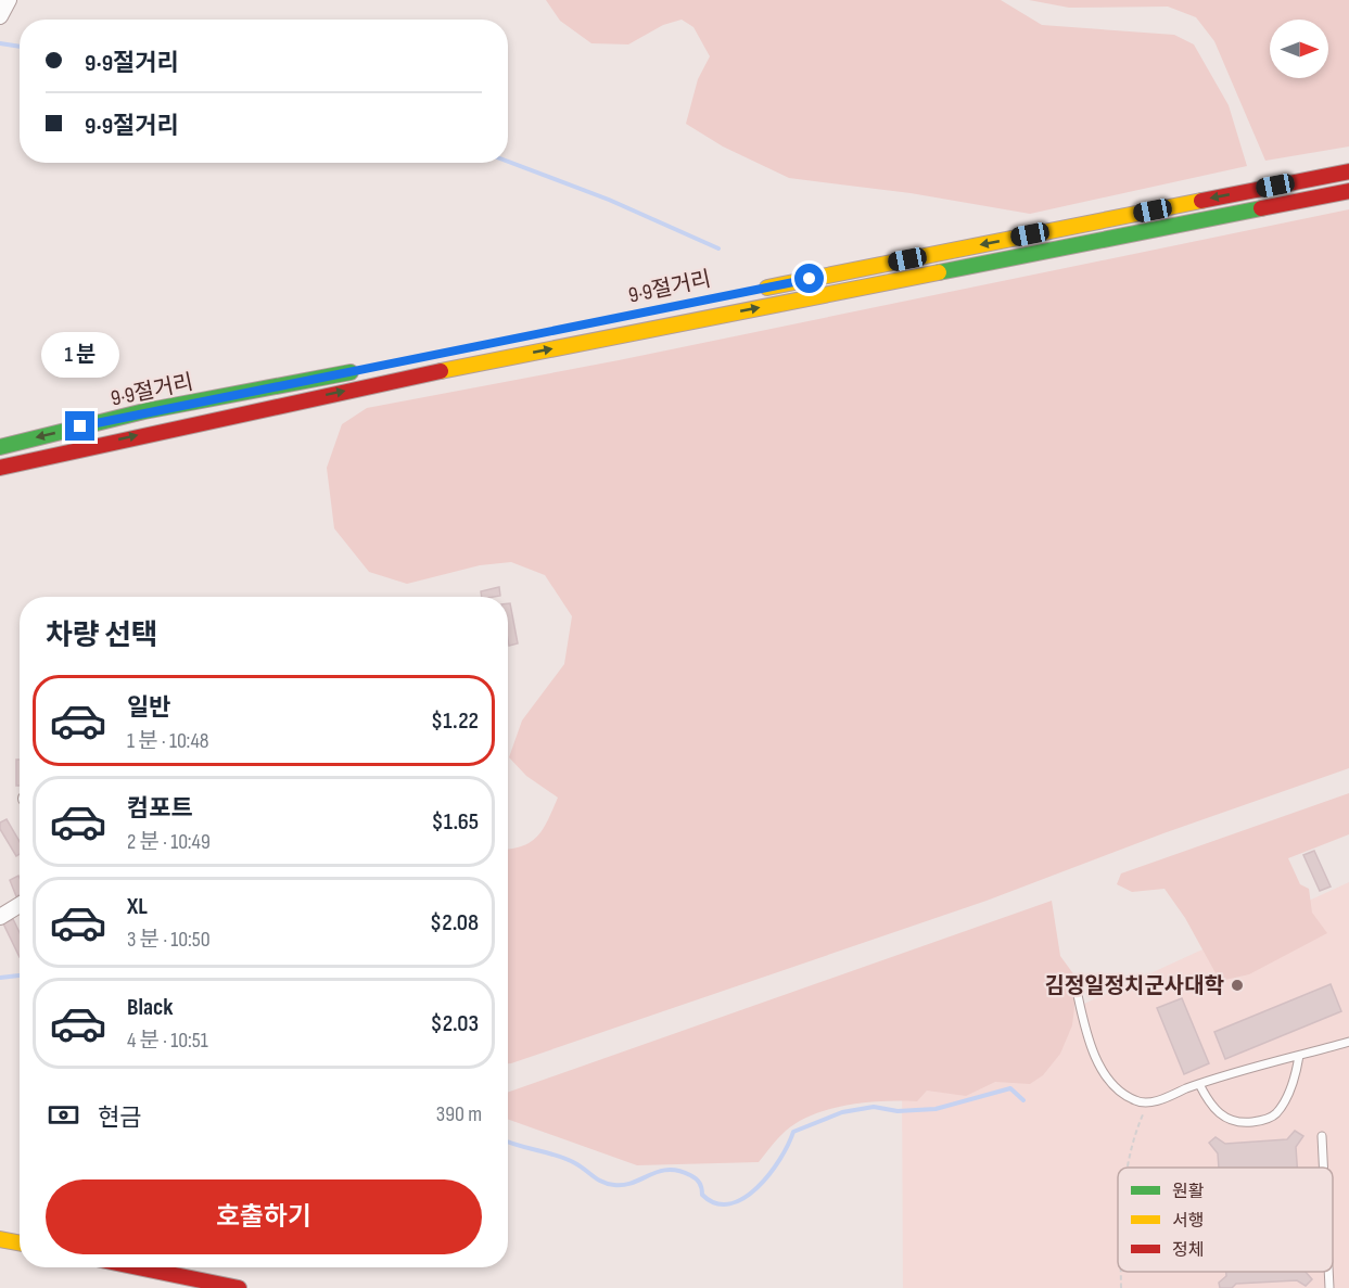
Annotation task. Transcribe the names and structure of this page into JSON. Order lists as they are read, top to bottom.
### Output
{
  "streets": {
    "main road": ["9·9절거리"]
  },
  "places": ["김정일정치군사대학"],
  "legend": ["원활", "서행", "정체"],
  "north": "right",
  "page": {
    "banner": ["9·9절거리", "9·9절거리"],
    "bubble": "1 분",
    "heading": "차량 선택",
    "list": [
      {
        "name": "일반",
        "note": "1 분 · 10:48",
        "value": "$1.22"
      },
      {
        "name": "컴포트",
        "note": "2 분 · 10:49",
        "value": "$1.65"
      },
      {
        "name": "XL",
        "note": "3 분 · 10:50",
        "value": "$2.08"
      },
      {
        "name": "Black",
        "note": "4 분 · 10:51",
        "value": "$2.03"
      }
    ],
    "pay": ["현금", "390 m"],
    "buttons": "호출하기"
  }
}
